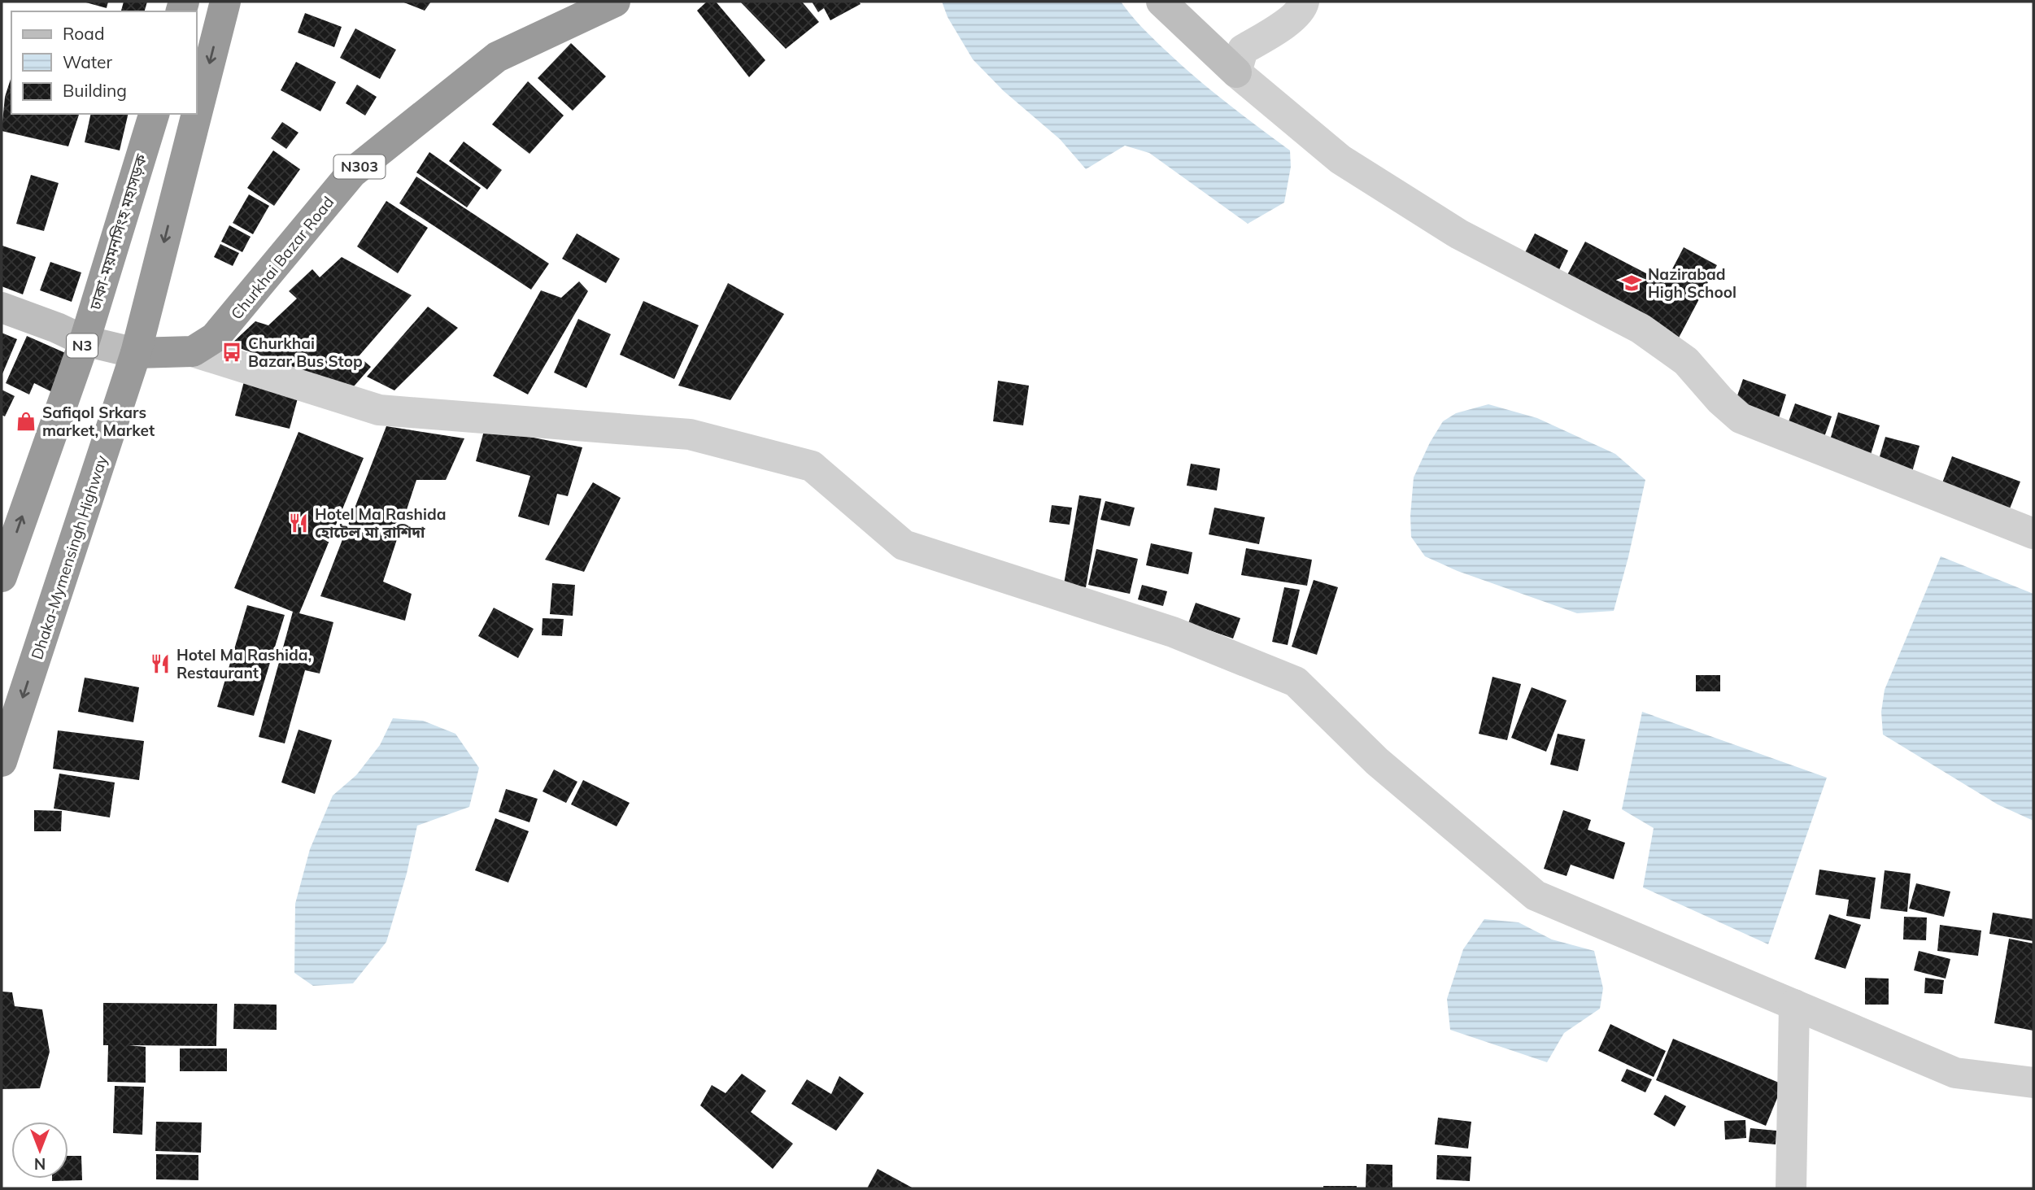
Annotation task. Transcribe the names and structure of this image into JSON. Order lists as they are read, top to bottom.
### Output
{
  "streets": {
    "highway": [
      "N303",
      "ঢাকা-ময়মনসিংহ মহাসড়ক",
      "Churkhai Bazar Road",
      "N3",
      "Dhaka-Mymensingh Highway"
    ]
  },
  "one_way": ["ঢাকা-ময়মনসিংহ মহাসড়ক", "Dhaka-Mymensingh Highway"],
  "places": {
    "school or university": ["Nazirabad High School"],
    "bus stop": ["Churkhai Bazar Bus Stop"],
    "shop": ["Safiqol Srkars market, Market"],
    "restaurant": ["Hotel Ma Rashida হোটেল মা রাশিদা", "Hotel Ma Rashida, Restaurant"]
  },
  "legend": ["Road", "Water", "Building"],
  "north": "bottom"
}
